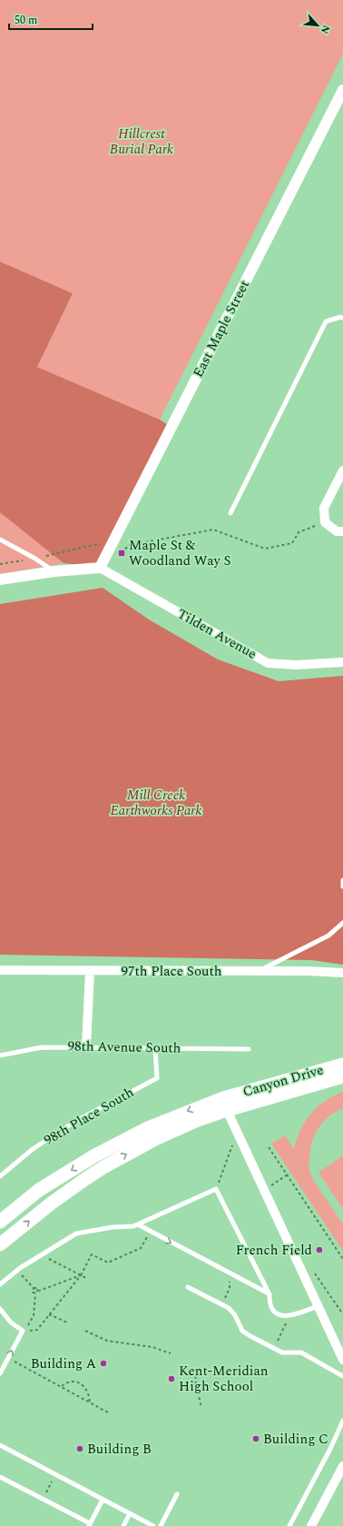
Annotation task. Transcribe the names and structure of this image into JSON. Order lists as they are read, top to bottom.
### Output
{
  "streets": {
    "main road": ["Canyon Drive"],
    "street": ["East Maple Street", "Tilden Avenue", "97th Place South"],
    "lane": ["98th Avenue South", "98th Place South"]
  },
  "crossings": [
    ["East Maple Street", "Tilden Avenue"],
    ["98th Avenue South", "98th Place South"]
  ],
  "parks": ["Hillcrest Burial Park", "Mill Creek Earthworks Park"],
  "places": {
    "transit": ["Maple St & Woodland Way S"],
    "other": [
      "French Field",
      "Building A",
      "Kent-Meridian High School",
      "Building C",
      "Building B"
    ]
  },
  "scale_bar": "50 m",
  "north": "bottom right"
}
